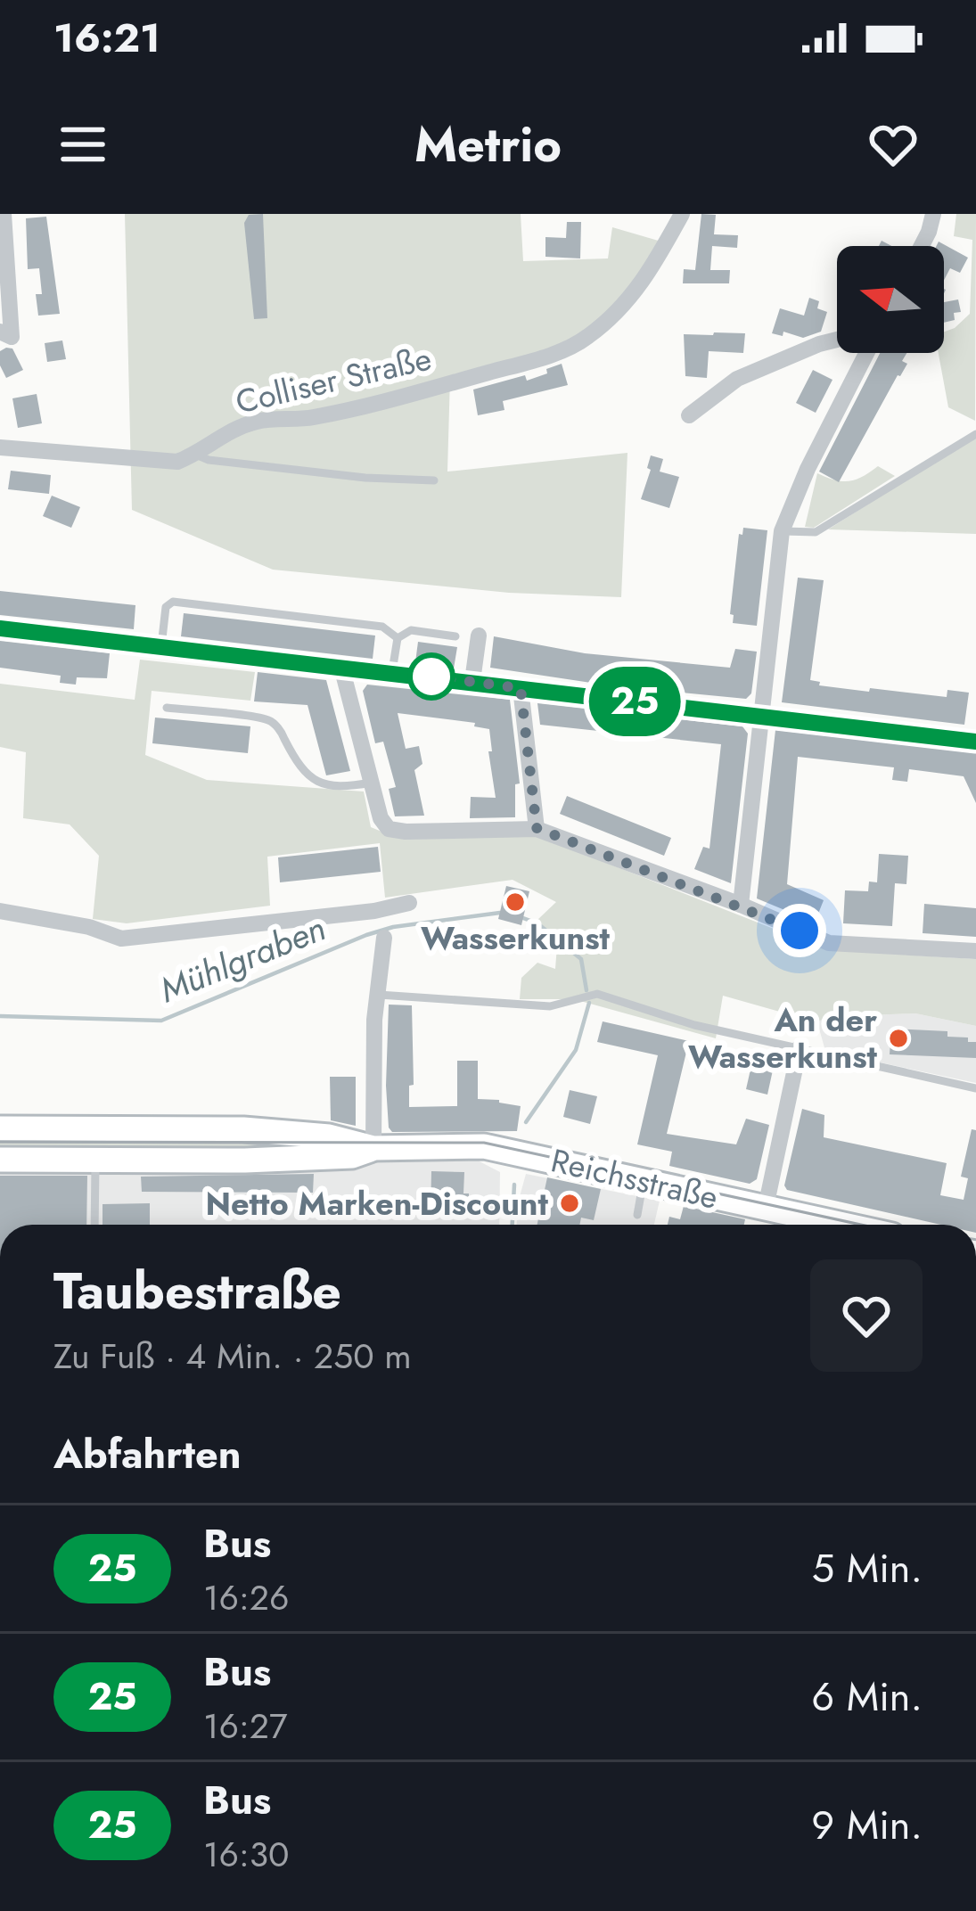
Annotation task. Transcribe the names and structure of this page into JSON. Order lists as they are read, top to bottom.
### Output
{
  "streets": {
    "main road": ["Reichsstraße"],
    "street": ["Colliser Straße"]
  },
  "water": ["Mühlgraben"],
  "places": ["Wasserkunst", "An der Wasserkunst", "Netto Marken-Discount"],
  "lines": ["bus line 25"],
  "north": "left",
  "page": {
    "status": "16:21",
    "header": "Metrio",
    "on_map": "25",
    "heading": [
      ["Taubestraße", "Zu Fuß · 4 Min. · 250 m"],
      "Abfahrten"
    ],
    "list": [
      {
        "mark": "25",
        "name": "Bus",
        "note": "16:26",
        "value": "5 Min."
      },
      {
        "mark": "25",
        "name": "Bus",
        "note": "16:27",
        "value": "6 Min."
      },
      {
        "mark": "25",
        "name": "Bus",
        "note": "16:30",
        "value": "9 Min."
      }
    ]
  }
}
